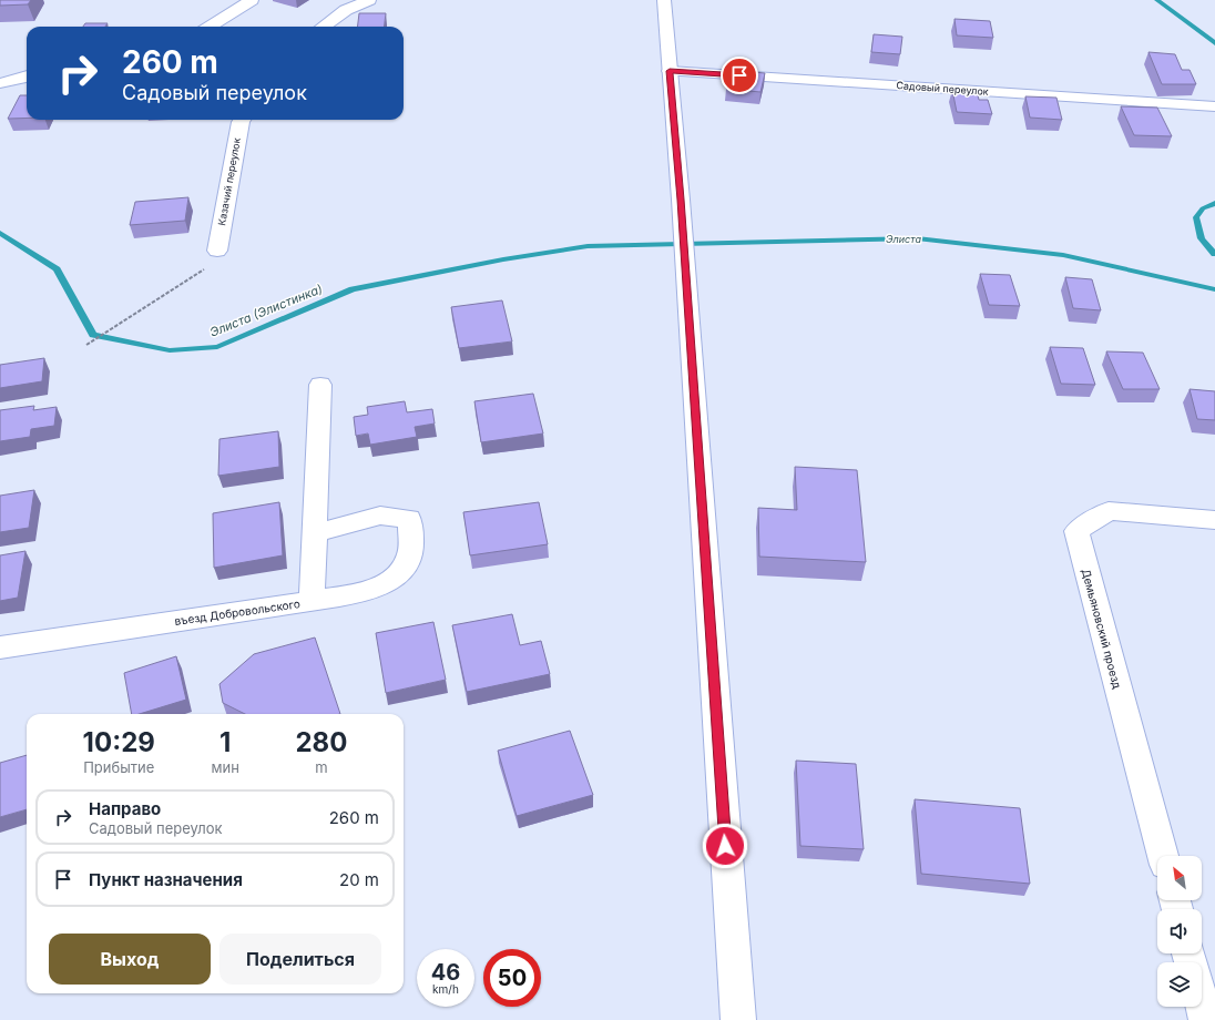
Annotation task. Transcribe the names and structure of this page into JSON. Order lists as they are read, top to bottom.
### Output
{
  "streets": {
    "street": [
      "Садовый переулок",
      "Казачий переулок",
      "въезд Добровольского",
      "Демьяновский проезд"
    ]
  },
  "water": ["Элиста", "Элиста (Элистинка)"],
  "north": "top left",
  "page": {
    "turn": ["260 m", "Садовый переулок"],
    "eta": [
      "10:29",
      "Прибытие",
      "1",
      "мин",
      "280",
      "m"
    ],
    "list": [
      {
        "name": "Направо",
        "note": "Садовый переулок",
        "value": "260 m"
      },
      {
        "name": "Пункт назначения",
        "value": "20 m"
      }
    ],
    "buttons": ["Выход", "Поделиться"],
    "speed": "46 km/h",
    "limit": "50"
  }
}
